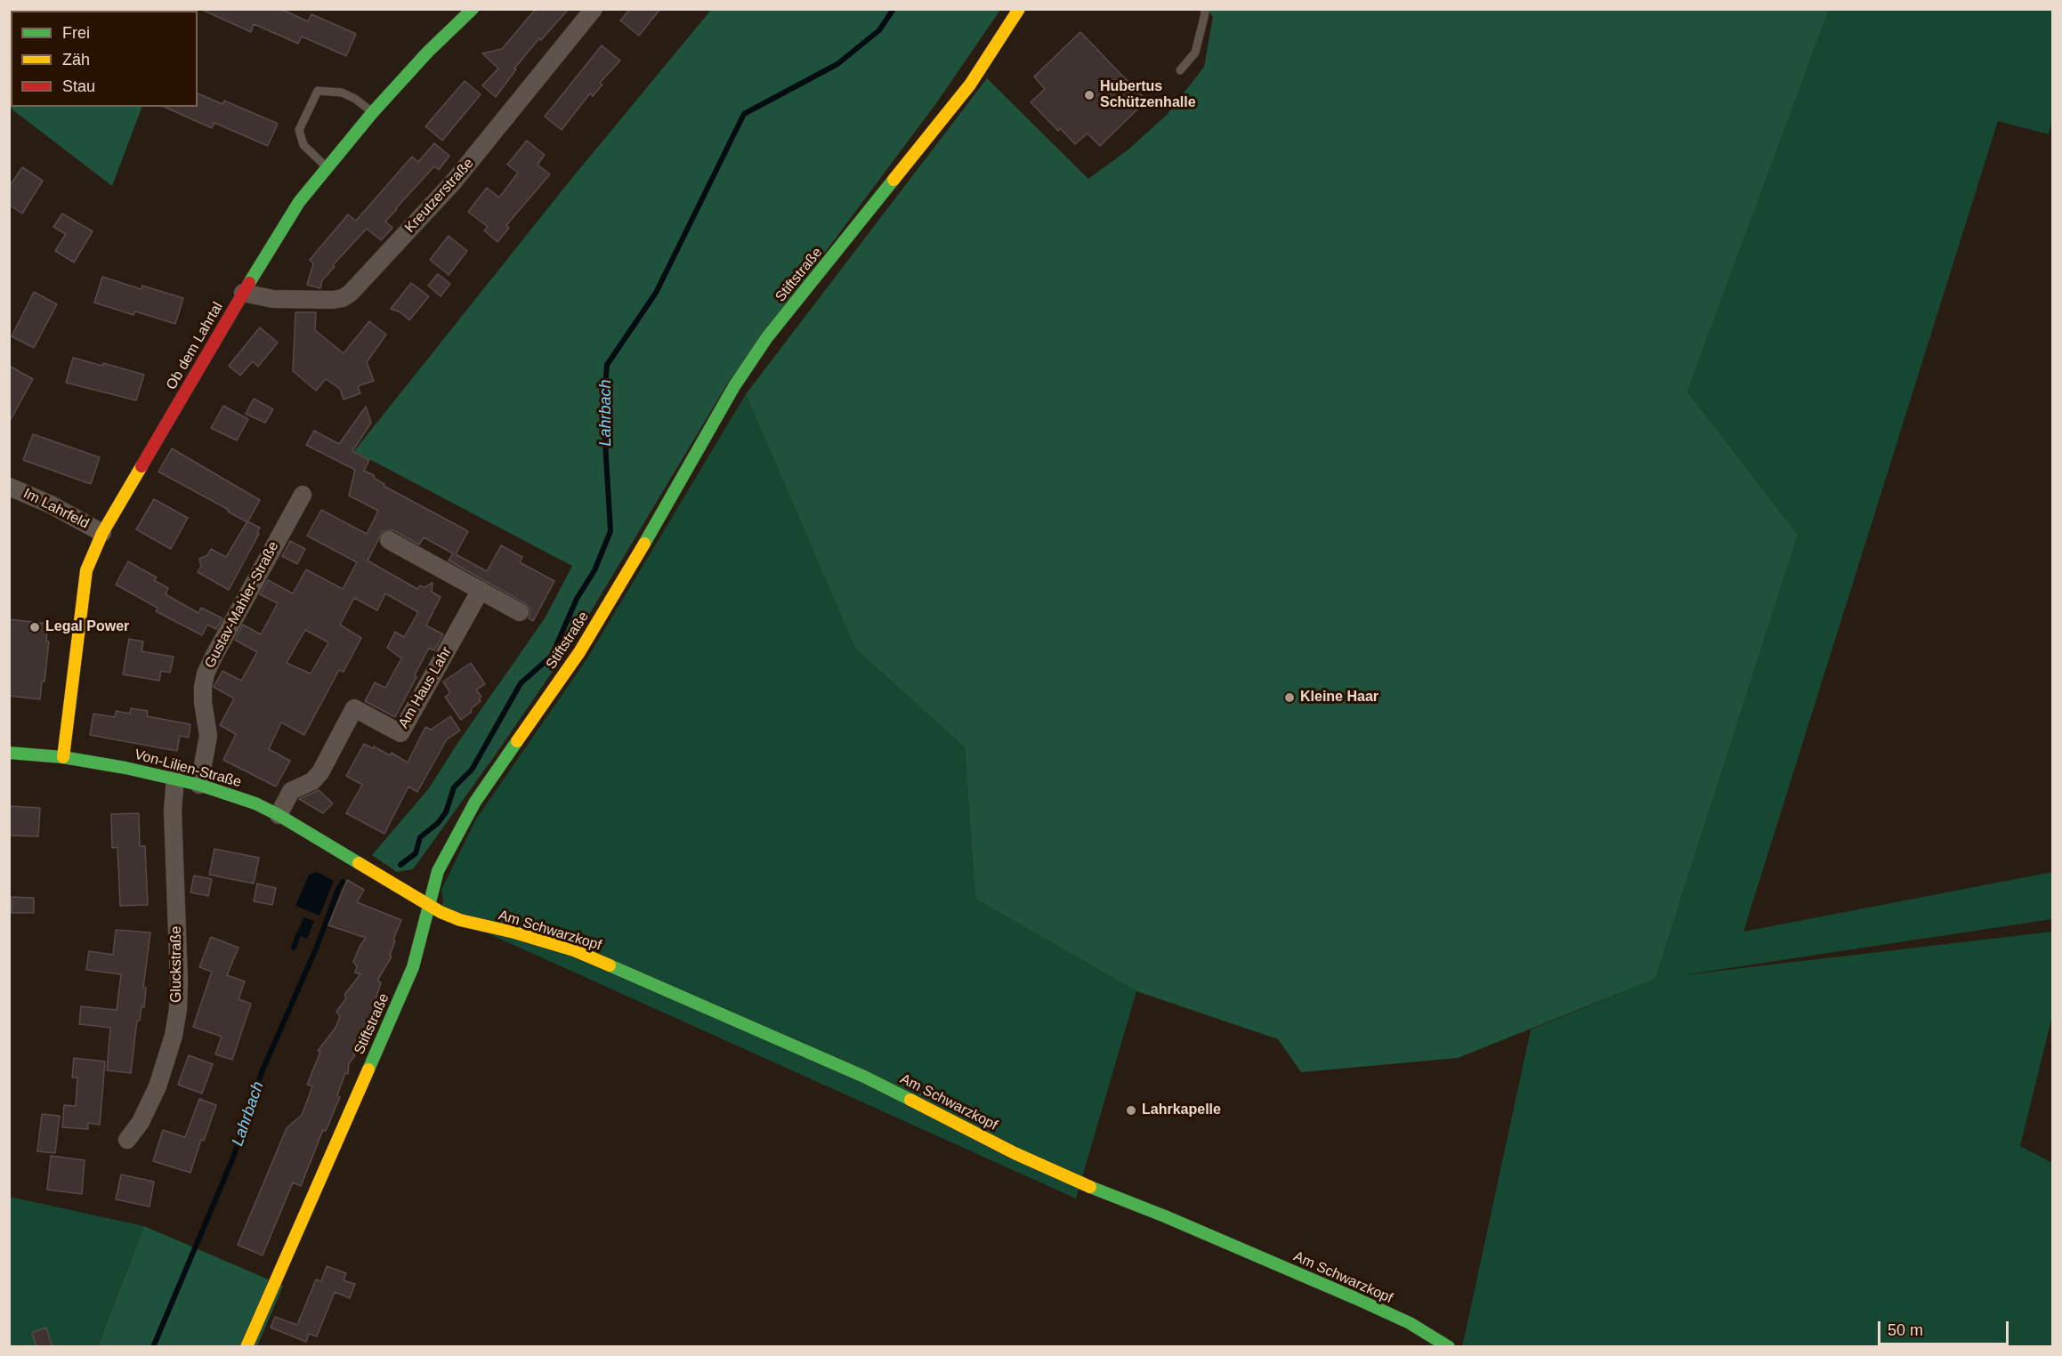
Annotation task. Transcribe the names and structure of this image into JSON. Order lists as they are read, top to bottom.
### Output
{
  "streets": {
    "street": [
      "Kreutzerstraße",
      "Stiftstraße",
      "Ob dem Lahrtal",
      "Im Lahrfeld",
      "Gustav-Mahler-Straße",
      "Am Haus Lahr",
      "Von-Lilien-Straße",
      "Am Schwarzkopf",
      "Gluckstraße"
    ]
  },
  "crossings": [
    ["Kreutzerstraße", "Ob dem Lahrtal"],
    ["Stiftstraße", "Von-Lilien-Straße"],
    ["Stiftstraße", "Am Schwarzkopf"],
    ["Ob dem Lahrtal", "Im Lahrfeld"],
    ["Ob dem Lahrtal", "Von-Lilien-Straße"],
    ["Gustav-Mahler-Straße", "Von-Lilien-Straße"],
    ["Am Haus Lahr", "Von-Lilien-Straße"],
    ["Von-Lilien-Straße", "Am Schwarzkopf"],
    ["Von-Lilien-Straße", "Gluckstraße"]
  ],
  "water": ["Lahrbach"],
  "places": [
    "Hubertus Schützenhalle",
    "Legal Power",
    "Kleine Haar",
    "Lahrkapelle"
  ],
  "legend": ["Frei", "Zäh", "Stau"],
  "scale_bar": "50 m"
}
